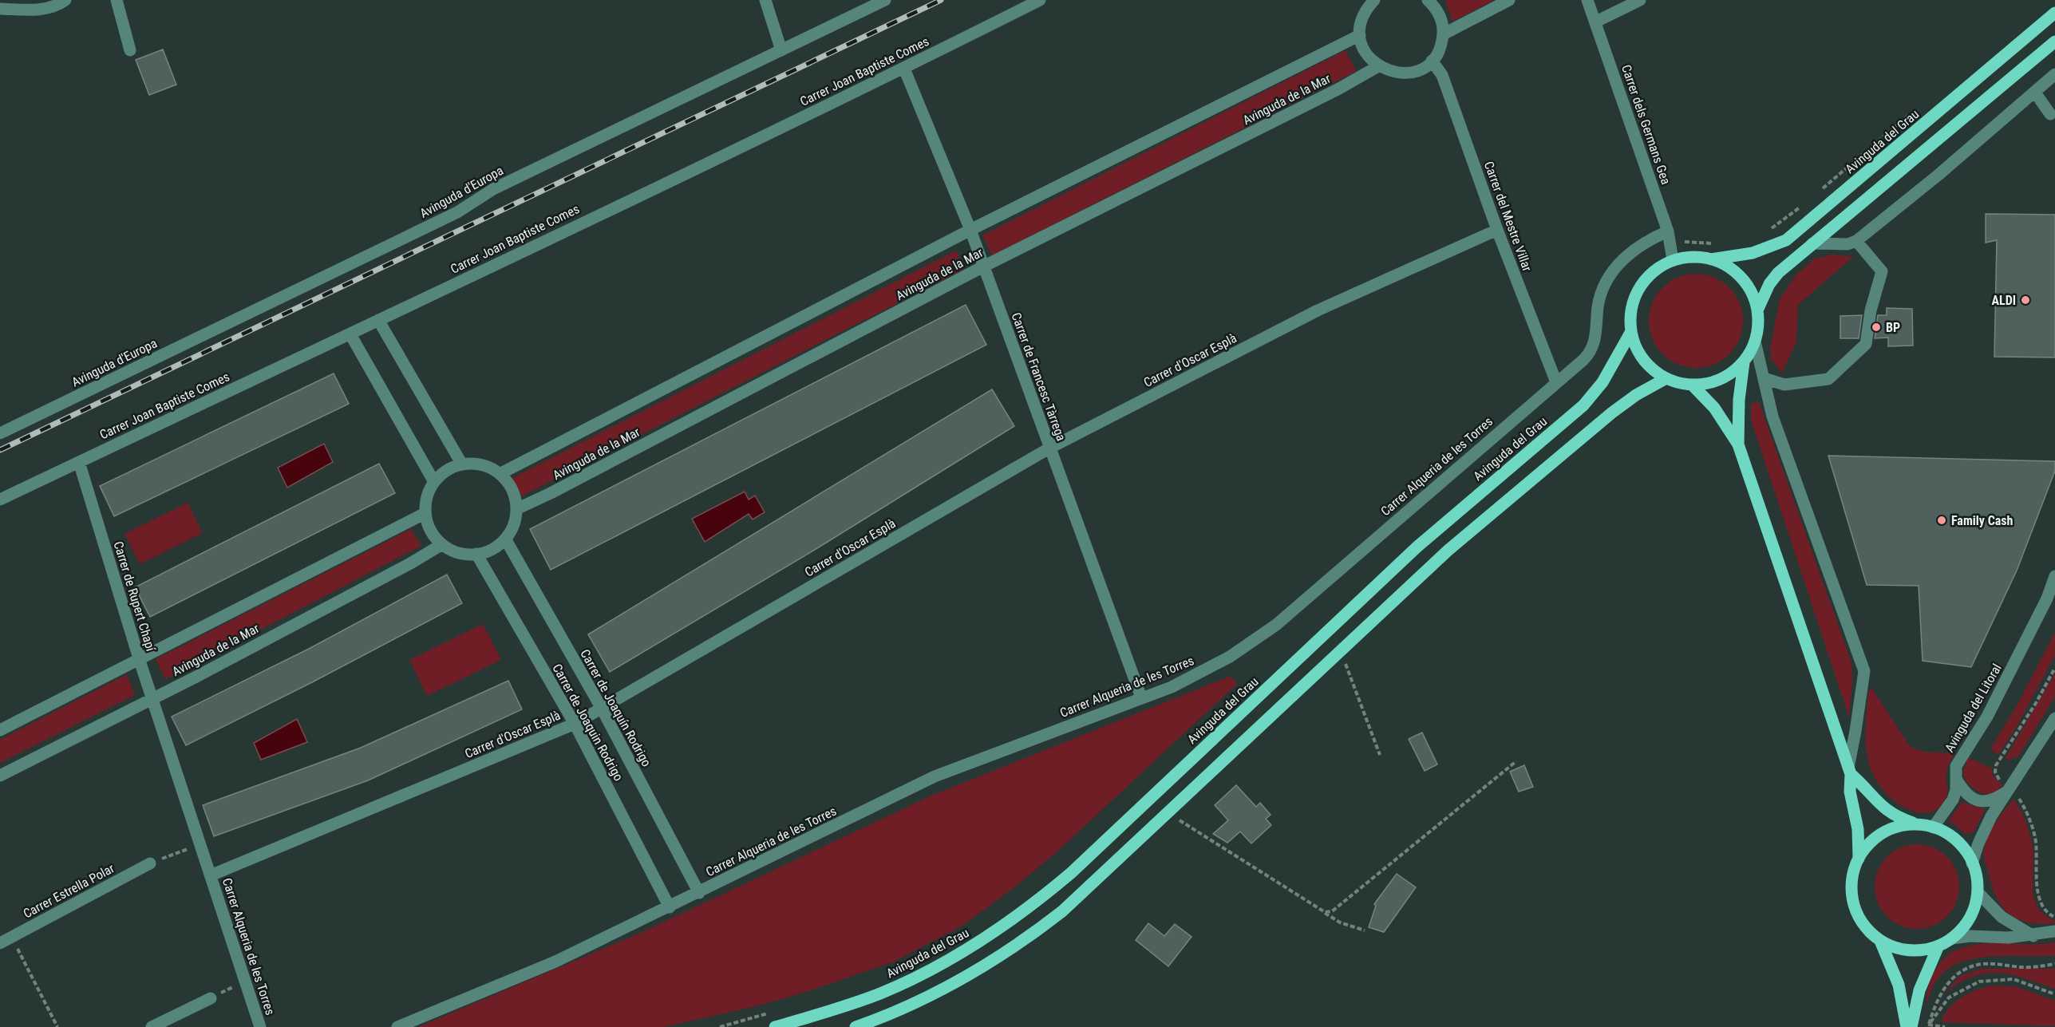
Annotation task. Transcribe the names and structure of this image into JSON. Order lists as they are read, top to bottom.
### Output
{
  "streets": {
    "main road": ["Avinguda del Grau"],
    "street": [
      "Carrer Joan Baptiste Comes",
      "Avinguda de la Mar",
      "Carrer dels Germans Gea",
      "Avinguda d'Europa",
      "Carrer del Mestre Villar",
      "Carrer d'Oscar Esplà",
      "Carrer de Francesc Tàrrega",
      "Carrer Alqueria de les Torres",
      "Carrer de Rupert Chapí",
      "Carrer de Joaquín Rodrigo",
      "Avinguda del Litoral",
      "Carrer de Joaquin Rodrigo",
      "Carrer Estrella Polar"
    ]
  },
  "crossings": [
    ["Carrer Joan Baptiste Comes", "Carrer de Francesc Tàrrega"],
    ["Carrer Joan Baptiste Comes", "Carrer de Rupert Chapí"],
    ["Avinguda de la Mar", "Carrer de Francesc Tàrrega"],
    ["Avinguda de la Mar", "Carrer de Rupert Chapí"],
    ["Avinguda de la Mar", "Carrer de Joaquín Rodrigo"],
    ["Avinguda de la Mar", "Carrer de Joaquin Rodrigo"],
    ["Carrer dels Germans Gea", "Avinguda del Grau"],
    ["Carrer del Mestre Villar", "Carrer d'Oscar Esplà"],
    ["Carrer del Mestre Villar", "Carrer Alqueria de les Torres"],
    ["Carrer d'Oscar Esplà", "Carrer de Francesc Tàrrega"],
    ["Carrer d'Oscar Esplà", "Carrer Alqueria de les Torres"],
    ["Carrer d'Oscar Esplà", "Carrer de Rupert Chapí"],
    ["Carrer d'Oscar Esplà", "Carrer de Joaquín Rodrigo"],
    ["Carrer d'Oscar Esplà", "Carrer de Joaquin Rodrigo"],
    ["Carrer de Francesc Tàrrega", "Carrer Alqueria de les Torres"],
    ["Carrer Alqueria de les Torres", "Carrer de Rupert Chapí"],
    ["Carrer Alqueria de les Torres", "Carrer de Joaquín Rodrigo"],
    ["Carrer Alqueria de les Torres", "Carrer de Joaquin Rodrigo"],
    ["Carrer de Joaquín Rodrigo", "Carrer de Joaquin Rodrigo"]
  ],
  "places": ["ALDI", "BP", "Family Cash"]
}
